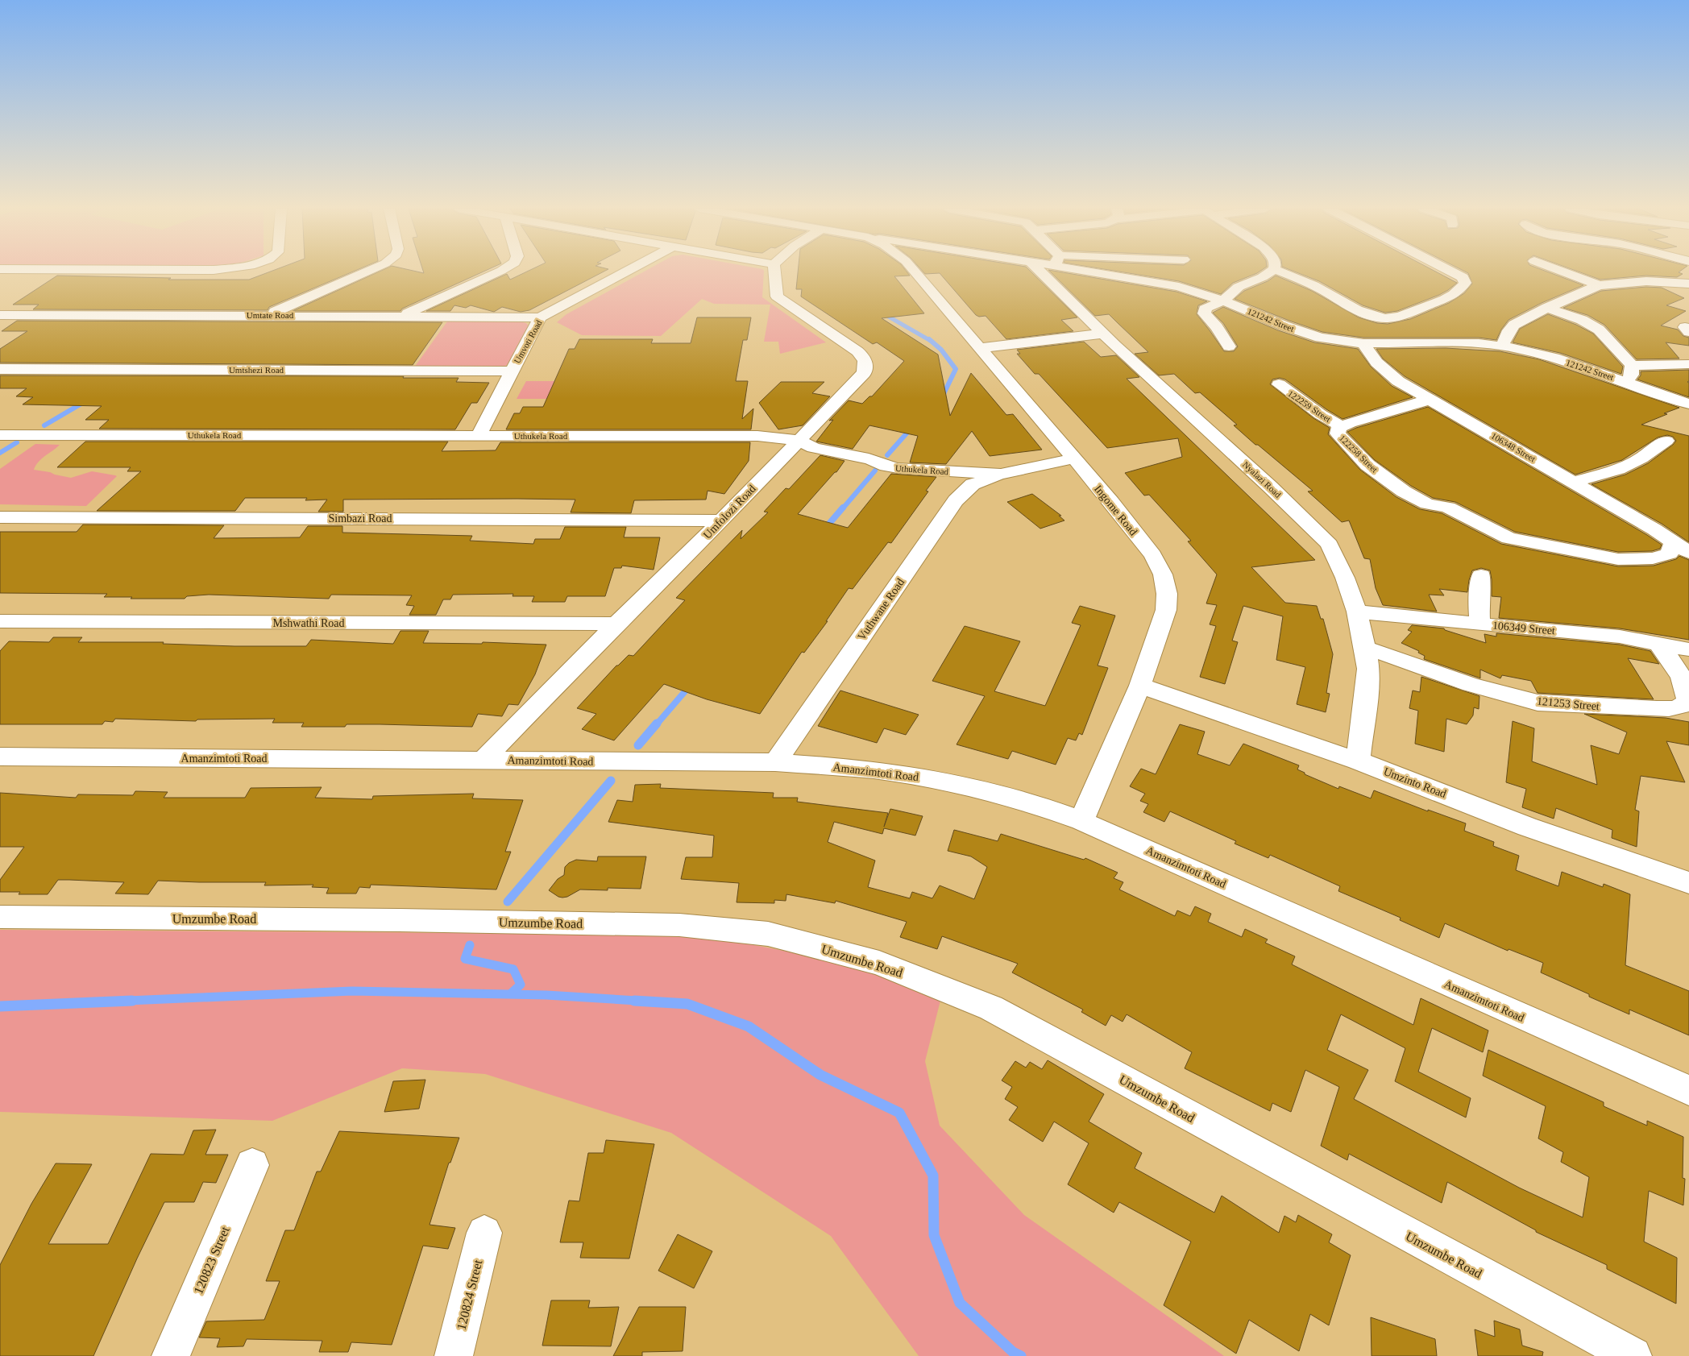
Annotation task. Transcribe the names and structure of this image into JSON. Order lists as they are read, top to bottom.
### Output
{
  "streets": {
    "street": [
      "Umtate Road",
      "121242 Street",
      "Umvoti Road",
      "Umtshezi Road",
      "122259 Street",
      "Uthukela Road",
      "106348 Street",
      "122258 Street",
      "Nyalazi Road",
      "Ingome Road",
      "Umfolozi Road",
      "Simbazi Road",
      "Vuthwane Road",
      "Mshwathi Road",
      "106349 Street",
      "121253 Street",
      "Amanzimtoti Road",
      "Umzinto Road",
      "Umzumbe Road",
      "120823 Street",
      "120824 Street"
    ]
  },
  "crossings": [
    ["Umtate Road", "Umvoti Road"],
    ["121242 Street", "106348 Street"],
    ["Umvoti Road", "Umtshezi Road"],
    ["Umvoti Road", "Uthukela Road"],
    ["122259 Street", "122258 Street"],
    ["Uthukela Road", "Ingome Road"],
    ["Uthukela Road", "Umfolozi Road"],
    ["Uthukela Road", "Vuthwane Road"],
    ["106348 Street", "122258 Street"],
    ["Nyalazi Road", "106349 Street"],
    ["Nyalazi Road", "121253 Street"],
    ["Nyalazi Road", "Umzinto Road"],
    ["Ingome Road", "Amanzimtoti Road"],
    ["Ingome Road", "Umzinto Road"],
    ["Umfolozi Road", "Simbazi Road"],
    ["Umfolozi Road", "Mshwathi Road"],
    ["Umfolozi Road", "Amanzimtoti Road"],
    ["Vuthwane Road", "Amanzimtoti Road"],
    ["106349 Street", "121253 Street"]
  ]
}
